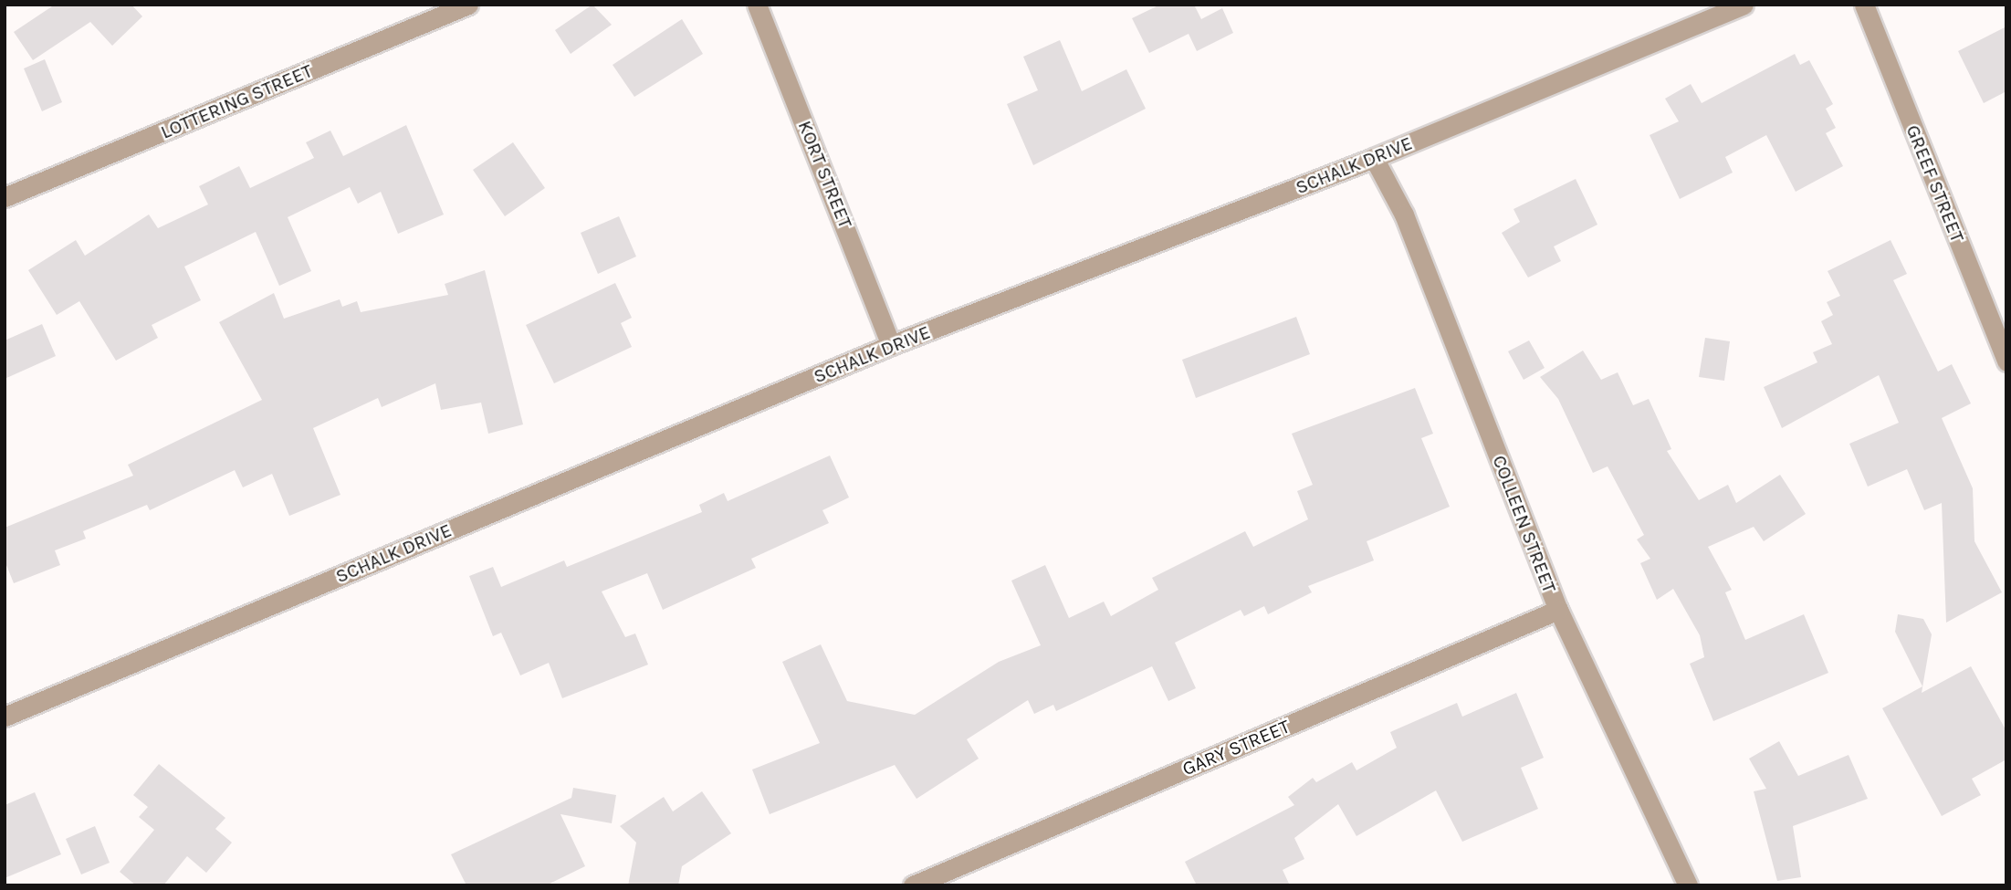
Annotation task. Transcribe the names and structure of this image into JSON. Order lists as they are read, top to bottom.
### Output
{
  "streets": {
    "street": [
      "LOTTERING STREET",
      "SCHALK DRIVE",
      "KORT STREET",
      "GREEF STREET",
      "COLLEEN STREET",
      "GARY STREET"
    ]
  },
  "crossings": [
    ["SCHALK DRIVE", "KORT STREET"],
    ["SCHALK DRIVE", "COLLEEN STREET"],
    ["COLLEEN STREET", "GARY STREET"]
  ]
}
